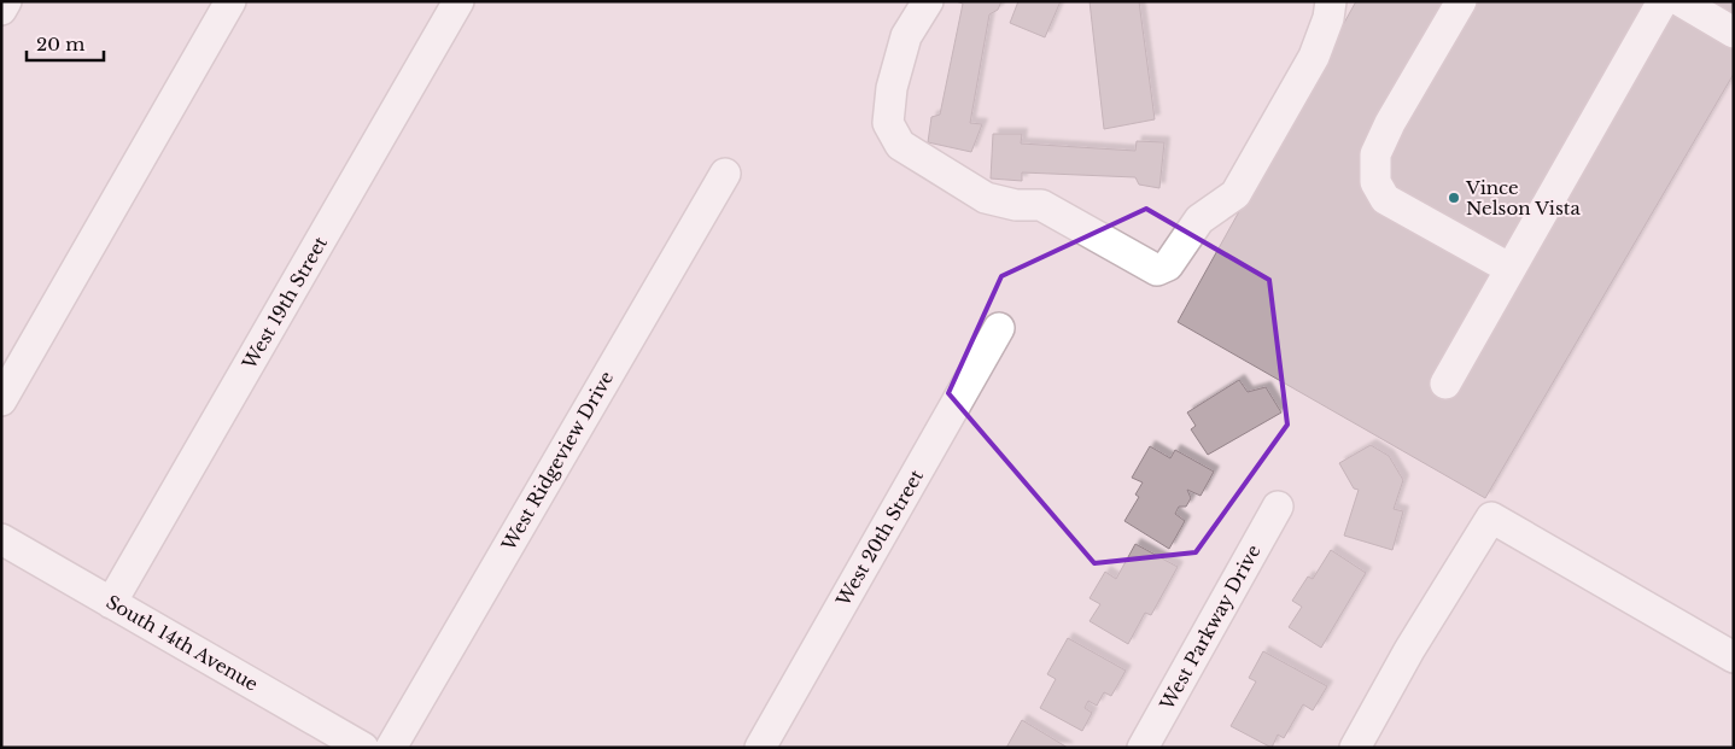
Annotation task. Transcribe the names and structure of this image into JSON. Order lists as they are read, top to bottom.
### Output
{
  "streets": {
    "street": [
      "West 19th Street",
      "West Ridgeview Drive",
      "West 20th Street",
      "West Parkway Drive",
      "South 14th Avenue"
    ]
  },
  "crossings": [
    ["West 19th Street", "South 14th Avenue"]
  ],
  "places": ["Vince Nelson Vista"],
  "scale_bar": "20 m"
}
